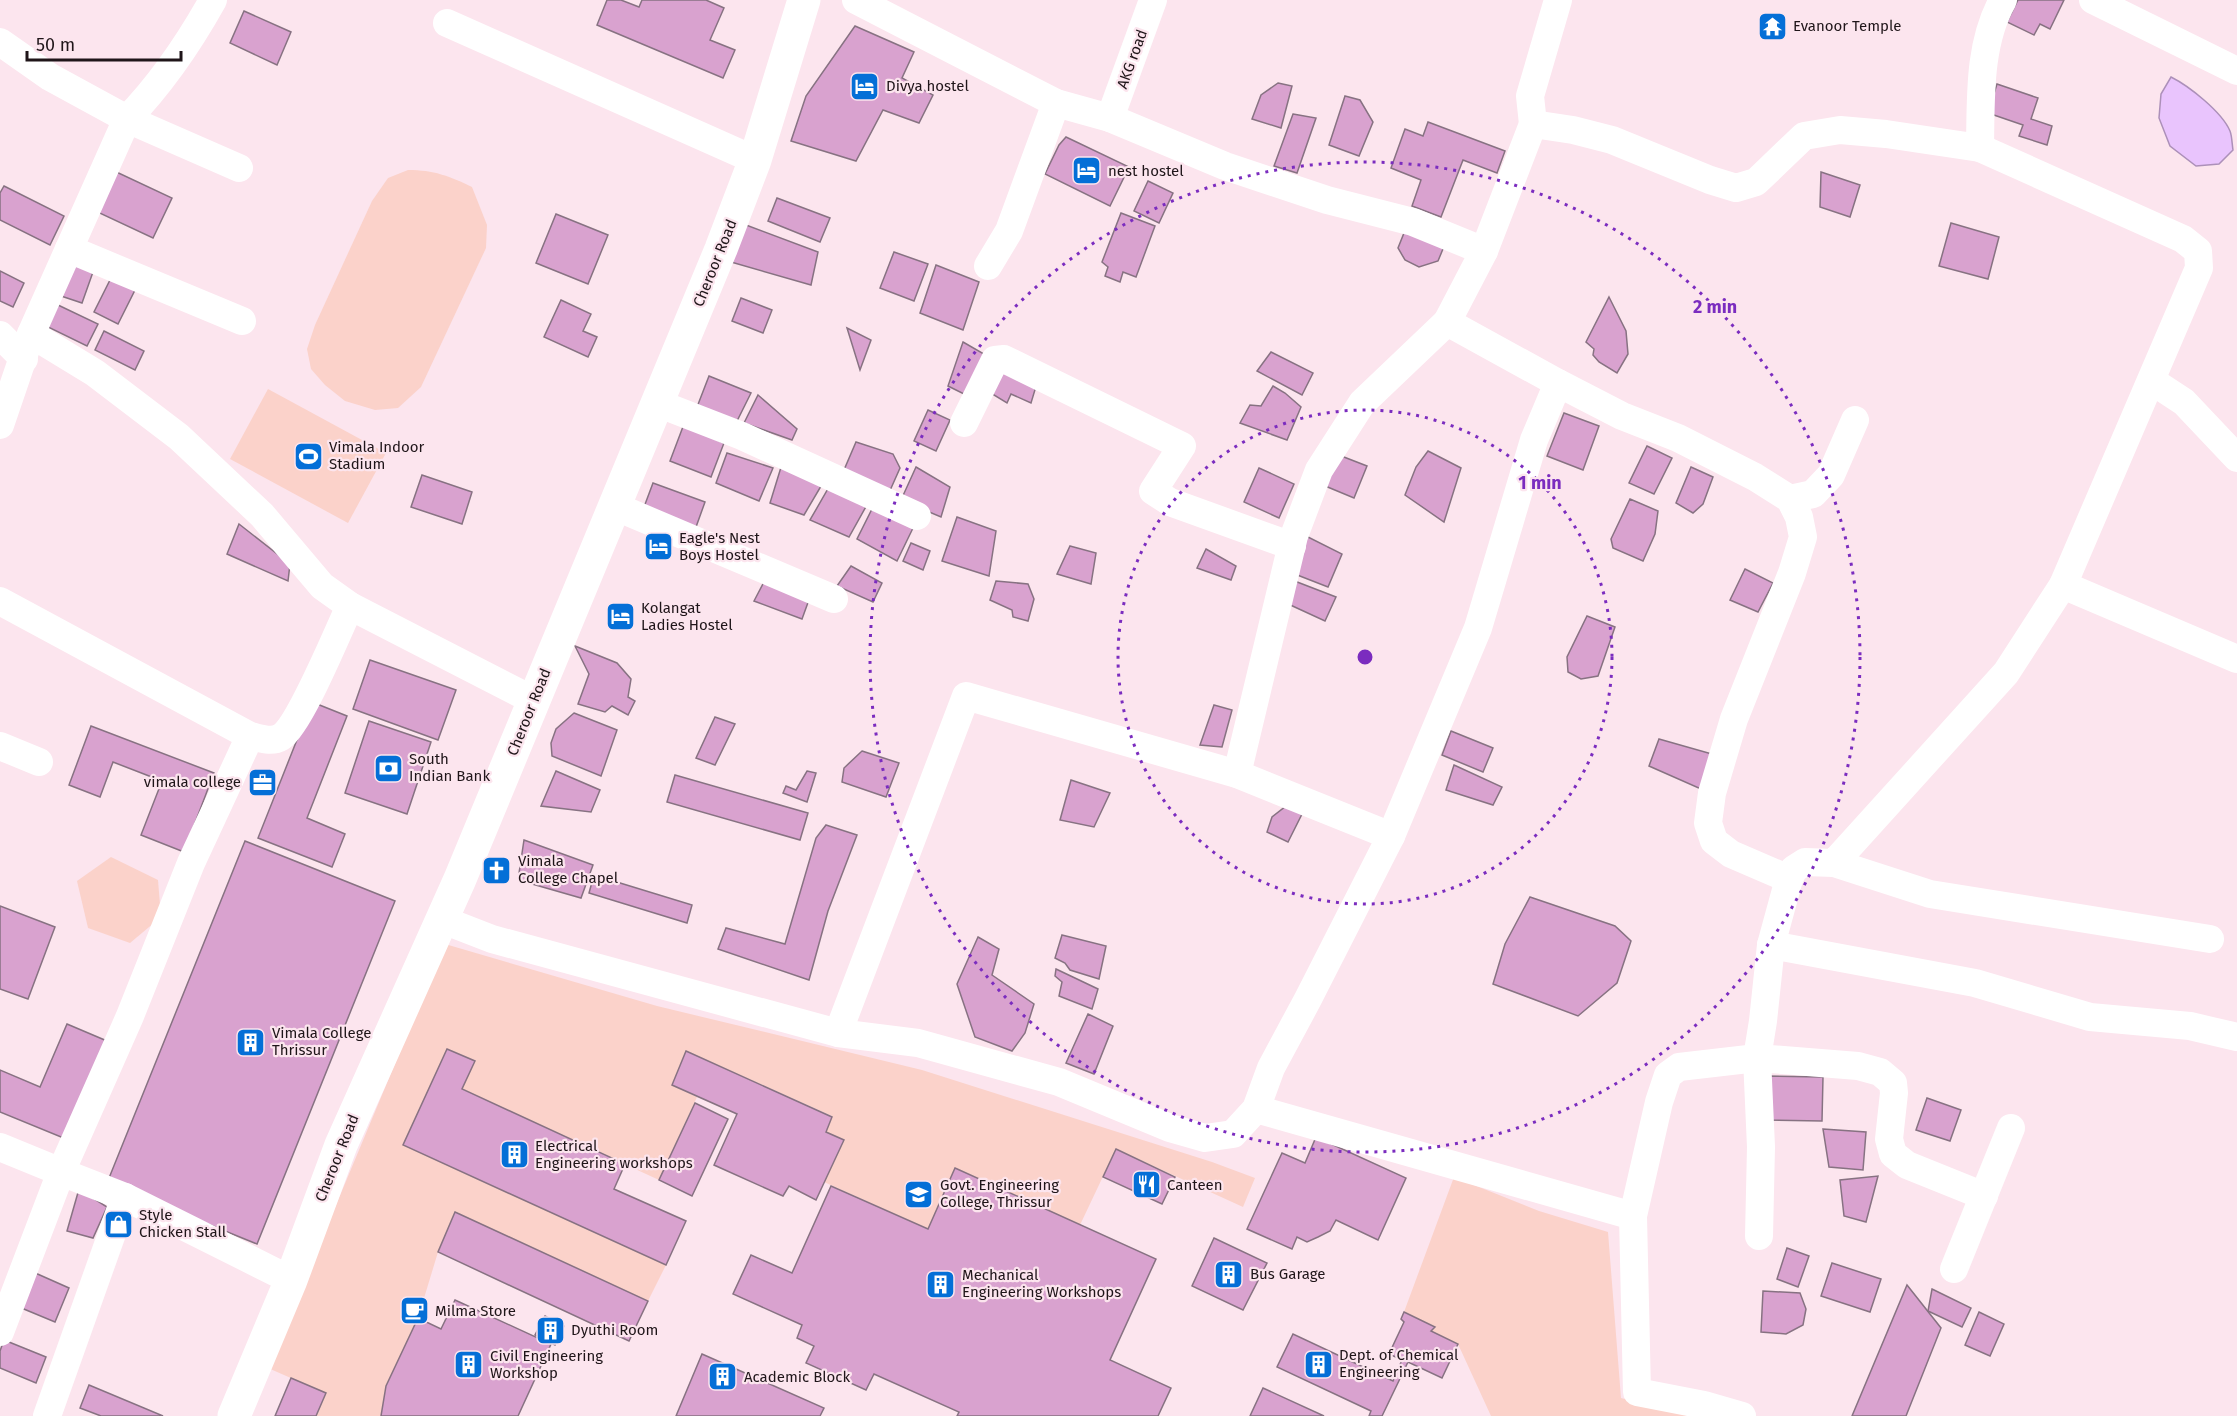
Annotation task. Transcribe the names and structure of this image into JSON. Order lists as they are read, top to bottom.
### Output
{
  "streets": {
    "main road": ["Cheroor Road"],
    "street": ["AKG road"]
  },
  "places": {
    "temple": ["Evanoor Temple"],
    "hotel": [
      "Divya hostel",
      "nest hostel",
      "Eagle's Nest Boys Hostel",
      "Kolangat Ladies Hostel"
    ],
    "sports": ["Vimala Indoor Stadium"],
    "bank": ["South Indian Bank"],
    "office": ["vimala college"],
    "church": ["Vimala College Chapel"],
    "building": [
      "Vimala College Thrissur",
      "Electrical Engineering workshops",
      "Bus Garage",
      "Mechanical Engineering Workshops",
      "Dyuthi Room",
      "Dept. of Chemical Engineering",
      "Civil Engineering Workshop",
      "Academic Block"
    ],
    "restaurant": ["Canteen"],
    "school or university": ["Govt. Engineering College, Thrissur"],
    "shop": ["Style Chicken Stall"],
    "cafe": ["Milma Store"]
  },
  "scale_bar": "50 m",
  "rings": ["2 min", "1 min"]
}
